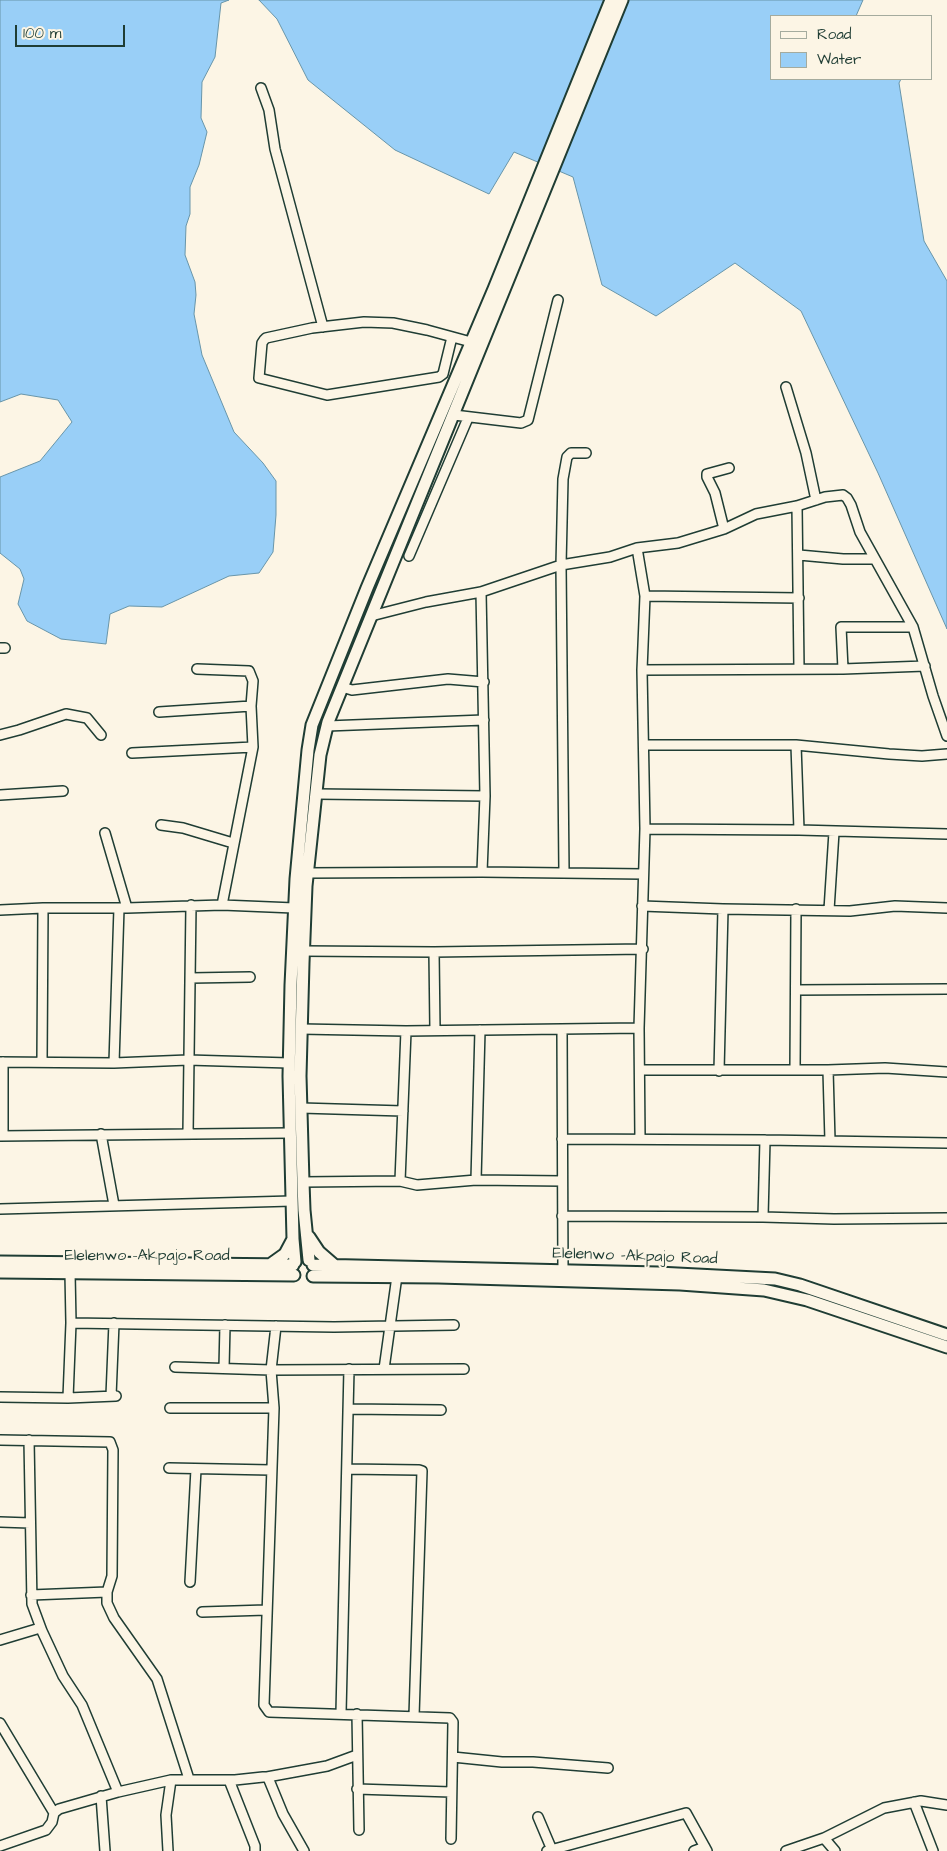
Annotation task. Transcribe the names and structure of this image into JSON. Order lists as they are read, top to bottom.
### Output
{
  "streets": {
    "main road": ["Elelenwo -Akpajo Road"]
  },
  "legend": ["Road", "Water"],
  "scale_bar": "100 m"
}
